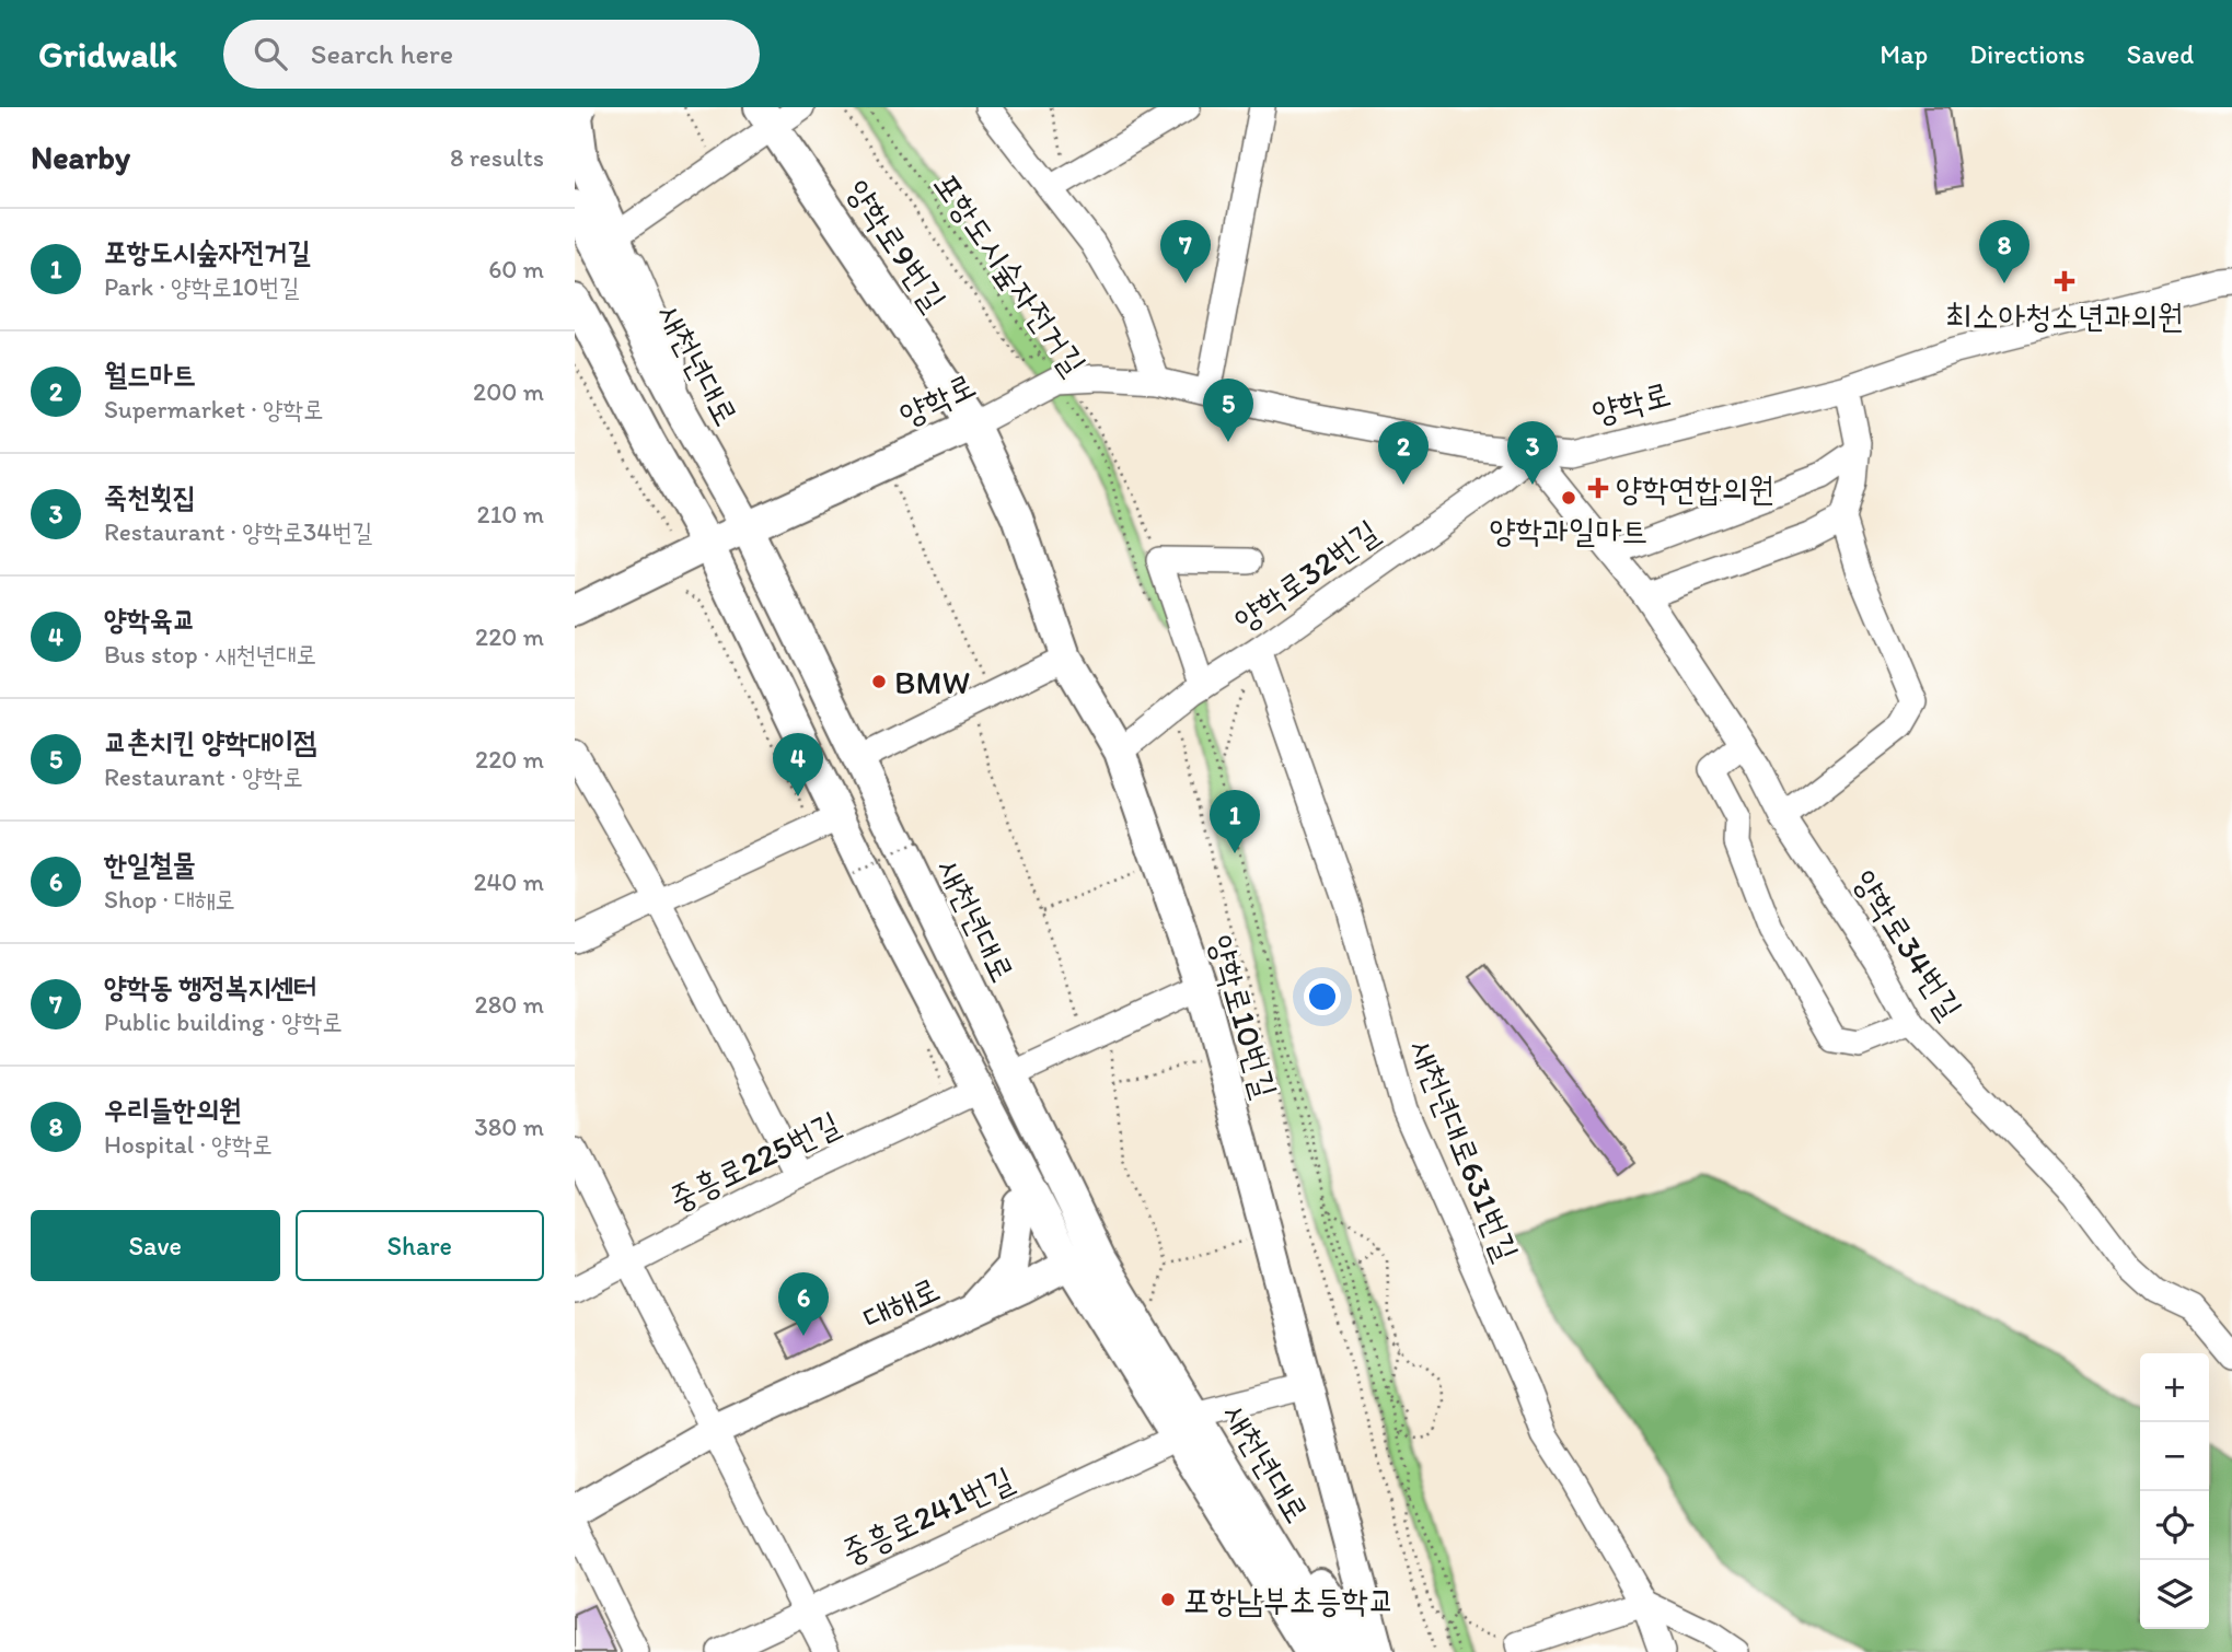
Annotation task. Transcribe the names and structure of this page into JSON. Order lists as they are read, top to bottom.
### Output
{
  "streets": {
    "main road": [
      "양학로9번길",
      "새천년대로",
      "양학로",
      "양학로10번길",
      "대해로"
    ],
    "street": [
      "양학로32번길",
      "양학로34번길",
      "새천년대로631번길",
      "중흥로225번길",
      "중흥로241번길"
    ],
    "path": ["포항도시숲자전거길"]
  },
  "crossings": [
    ["양학로9번길", "양학로"],
    ["양학로9번길", "양학로10번길"],
    ["포항도시숲자전거길", "양학로"],
    ["새천년대로", "양학로"],
    ["새천년대로", "대해로"],
    ["양학로", "양학로32번길"],
    ["양학로", "양학로34번길"],
    ["양학로", "양학로10번길"],
    ["양학로32번길", "양학로34번길"],
    ["양학로32번길", "양학로10번길"],
    ["양학로32번길", "새천년대로631번길"]
  ],
  "places": {
    "health": ["최소아청소년과의원", "양학연합의원"],
    "other": ["양학과일마트", "BMW", "포항남부초등학교"]
  },
  "page": {
    "header": "Gridwalk",
    "search": "Search here",
    "nav": ["Map", "Directions", "Saved"],
    "heading": ["Nearby", "8 results"],
    "list": [
      {
        "mark": "1",
        "name": "포항도시숲자전거길",
        "note": "Park · 양학로10번길",
        "value": "60 m"
      },
      {
        "mark": "2",
        "name": "월드마트",
        "note": "Supermarket · 양학로",
        "value": "200 m"
      },
      {
        "mark": "3",
        "name": "죽천횟집",
        "note": "Restaurant · 양학로34번길",
        "value": "210 m"
      },
      {
        "mark": "4",
        "name": "양학육교",
        "note": "Bus stop · 새천년대로",
        "value": "220 m"
      },
      {
        "mark": "5",
        "name": "교촌치킨 양학대이점",
        "note": "Restaurant · 양학로",
        "value": "220 m"
      },
      {
        "mark": "6",
        "name": "한일철물",
        "note": "Shop · 대해로",
        "value": "240 m"
      },
      {
        "mark": "7",
        "name": "양학동 행정복지센터",
        "note": "Public building · 양학로",
        "value": "280 m"
      },
      {
        "mark": "8",
        "name": "우리들한의원",
        "note": "Hospital · 양학로",
        "value": "380 m"
      }
    ],
    "pins": [
      "7",
      "8",
      "5",
      "2",
      "3",
      "4",
      "1",
      "6"
    ],
    "buttons": ["Save", "Share"],
    "map_buttons": ["+", "−"]
  }
}
